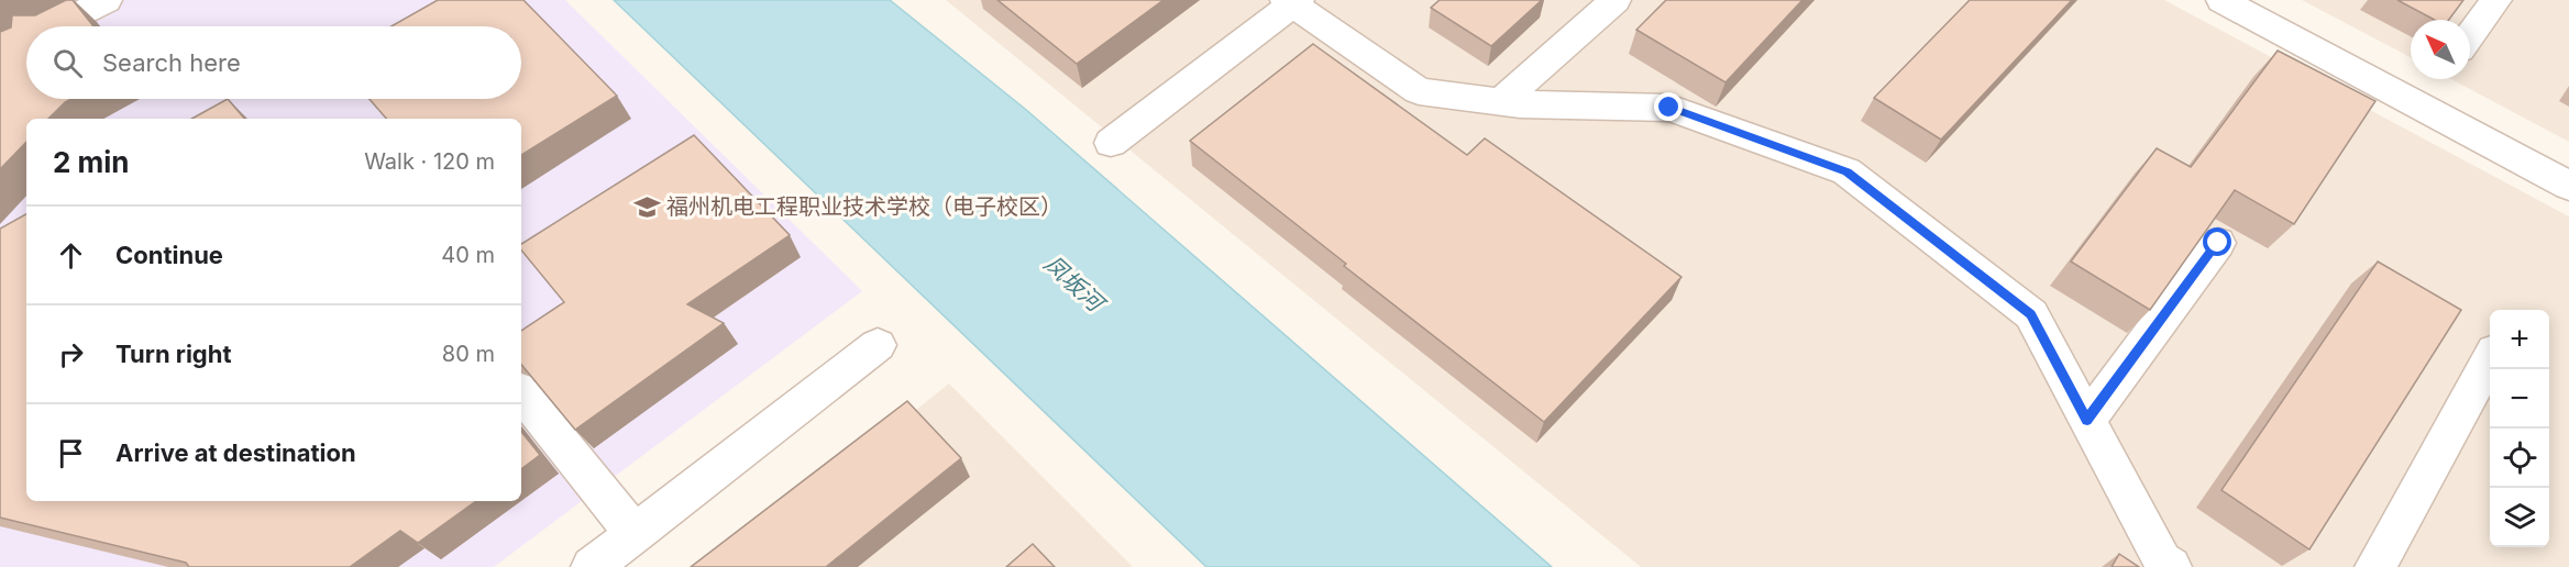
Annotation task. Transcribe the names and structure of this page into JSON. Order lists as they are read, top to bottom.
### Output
{
  "water": ["凤坂河"],
  "places": {
    "school or university": ["福州机电工程职业技术学校（电子校区）"]
  },
  "north": "top left",
  "page": {
    "search": "Search here",
    "heading": ["2 min", "Walk · 120 m"],
    "list": [
      ["Continue", "40 m"],
      ["Turn right", "80 m"],
      "Arrive at destination"
    ],
    "map_buttons": ["+", "−"]
  }
}
